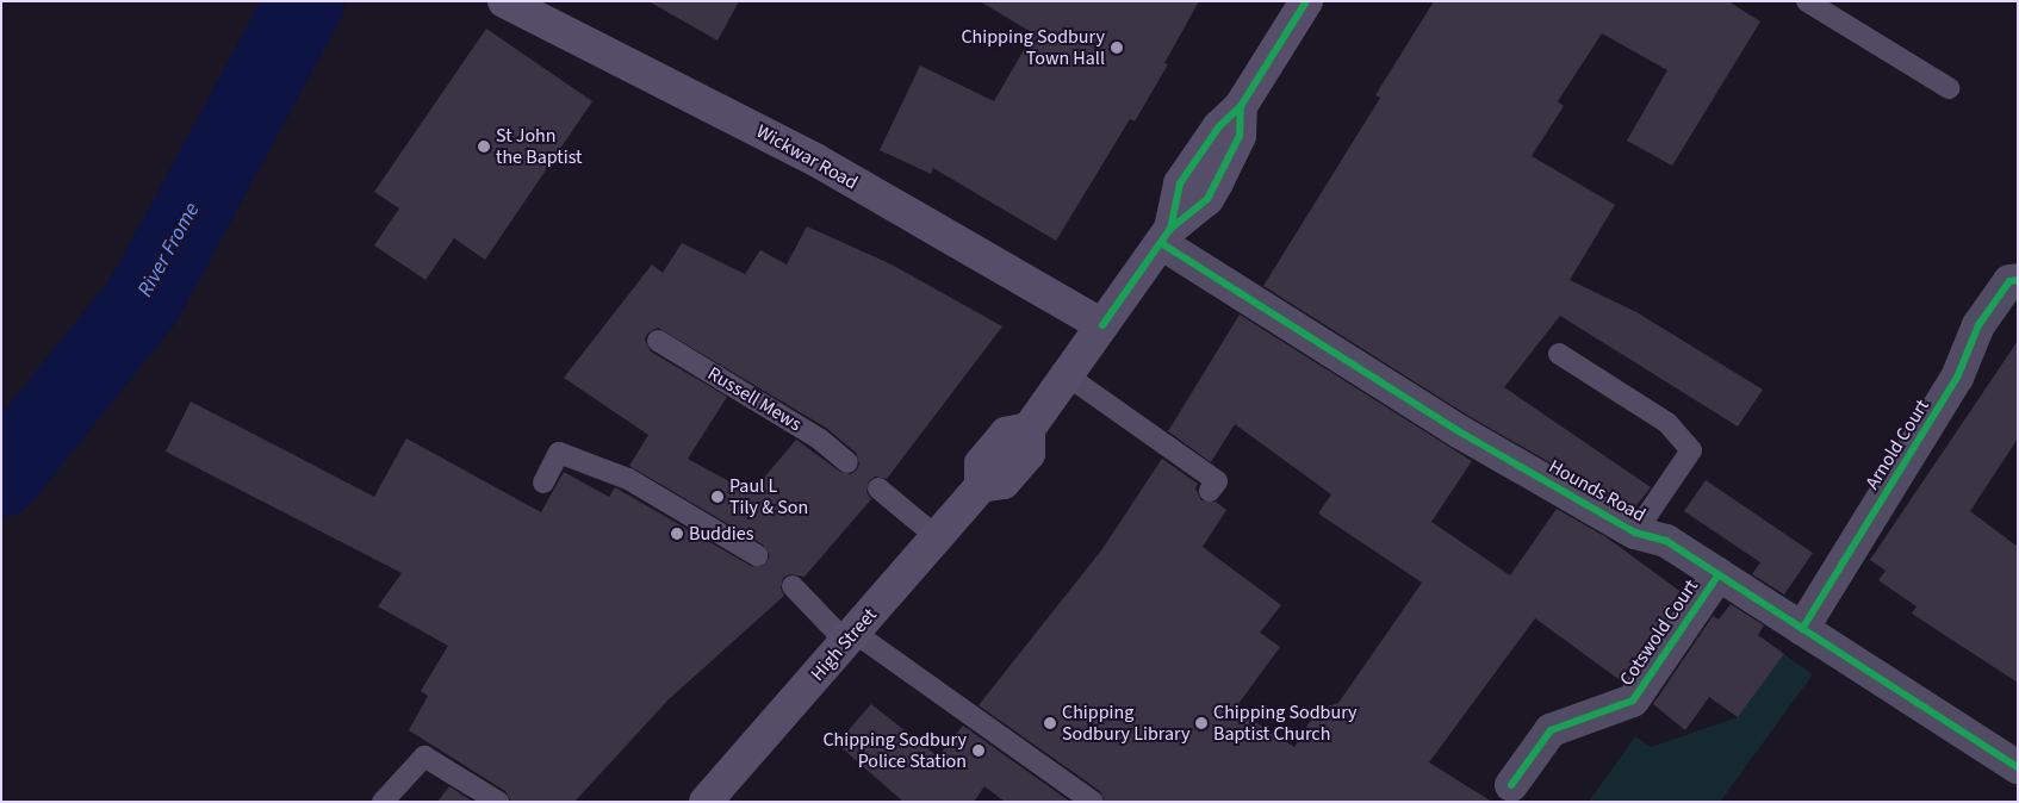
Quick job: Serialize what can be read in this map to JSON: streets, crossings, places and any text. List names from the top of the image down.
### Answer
{
  "streets": {
    "main road": ["Wickwar Road", "High Street"],
    "street": ["Arnold Court", "Hounds Road", "Cotswold Court"],
    "lane": ["Russell Mews"]
  },
  "crossings": [
    ["Wickwar Road", "High Street"],
    ["Arnold Court", "Hounds Road"],
    ["Hounds Road", "Cotswold Court"],
    ["Hounds Road", "High Street"]
  ],
  "water": ["River Frome"],
  "places": [
    "Chipping Sodbury Town Hall",
    "St John the Baptist",
    "Paul L Tily & Son",
    "Buddies",
    "Chipping Sodbury Library",
    "Chipping Sodbury Baptist Church",
    "Chipping Sodbury Police Station"
  ]
}
